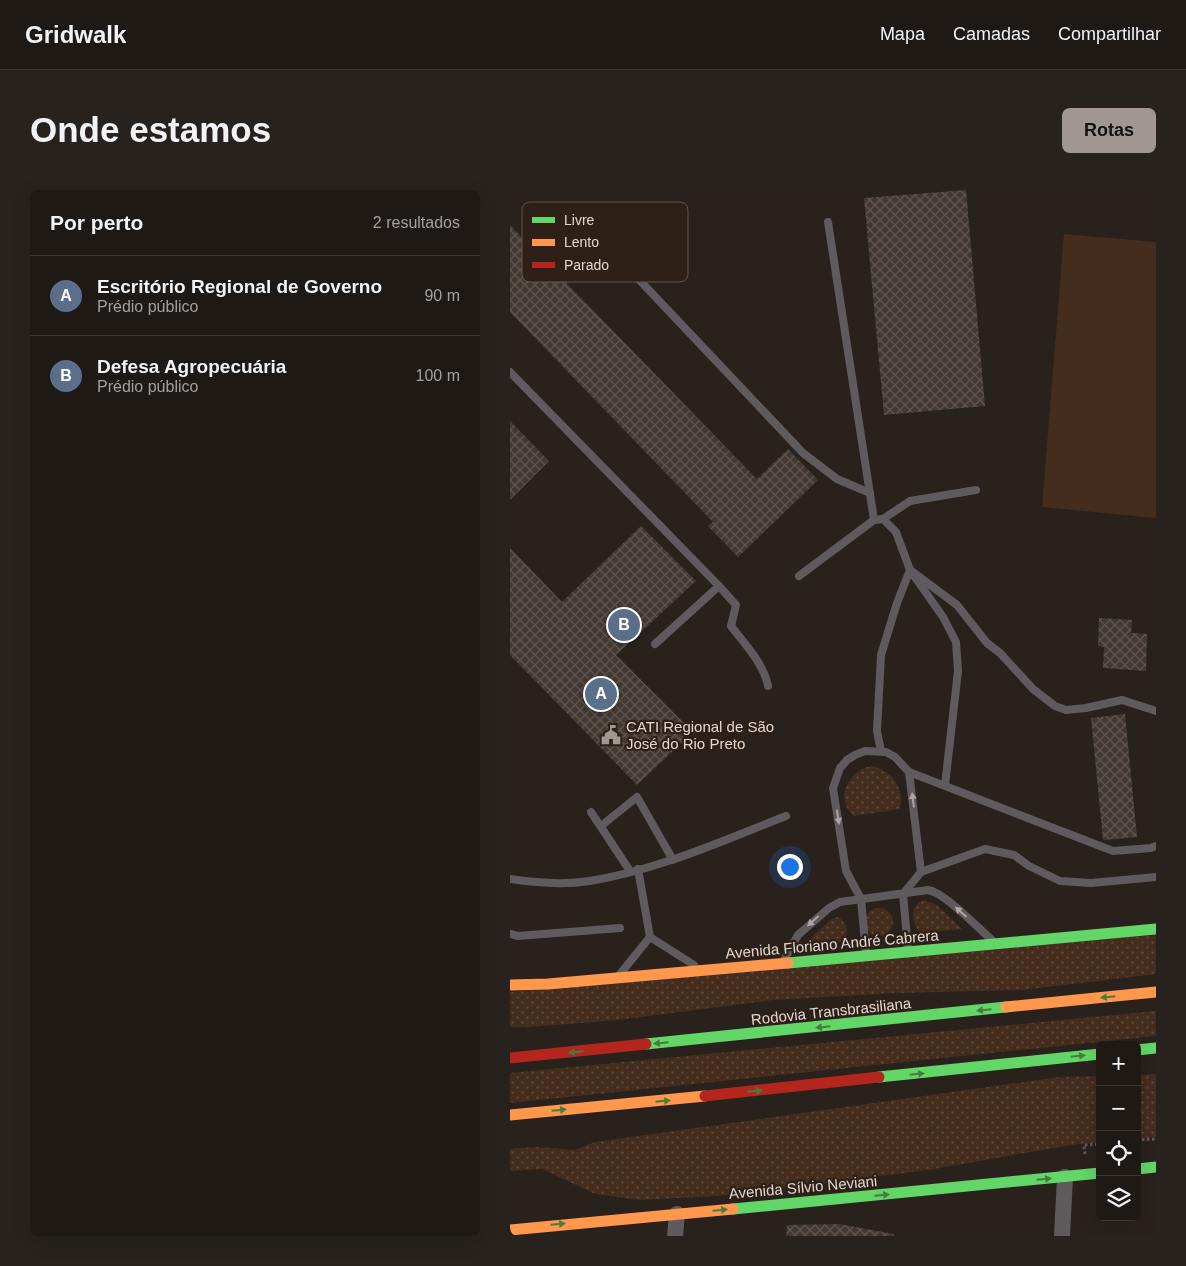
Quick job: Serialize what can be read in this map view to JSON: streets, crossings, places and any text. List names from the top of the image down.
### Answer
{
  "streets": {
    "main road": ["Avenida Floriano André Cabrera", "Rodovia Transbrasiliana", "Avenida Sílvio Neviani"]
  },
  "one_way": ["Avenida Sílvio Neviani"],
  "places": {
    "public building": ["CATI Regional de São José do Rio Preto"]
  },
  "legend": ["Livre", "Lento", "Parado"],
  "page": {
    "header": "Gridwalk",
    "nav": ["Mapa", "Camadas", "Compartilhar"],
    "buttons": "Rotas",
    "title": "Onde estamos",
    "heading": ["Por perto", "2 resultados"],
    "list": [
      {
        "mark": "A",
        "name": "Escritório Regional de Governo",
        "note": "Prédio público",
        "value": "90 m"
      },
      {
        "mark": "B",
        "name": "Defesa Agropecuária",
        "note": "Prédio público",
        "value": "100 m"
      }
    ],
    "pins": ["B", "A"],
    "map_buttons": ["+", "−"]
  }
}
